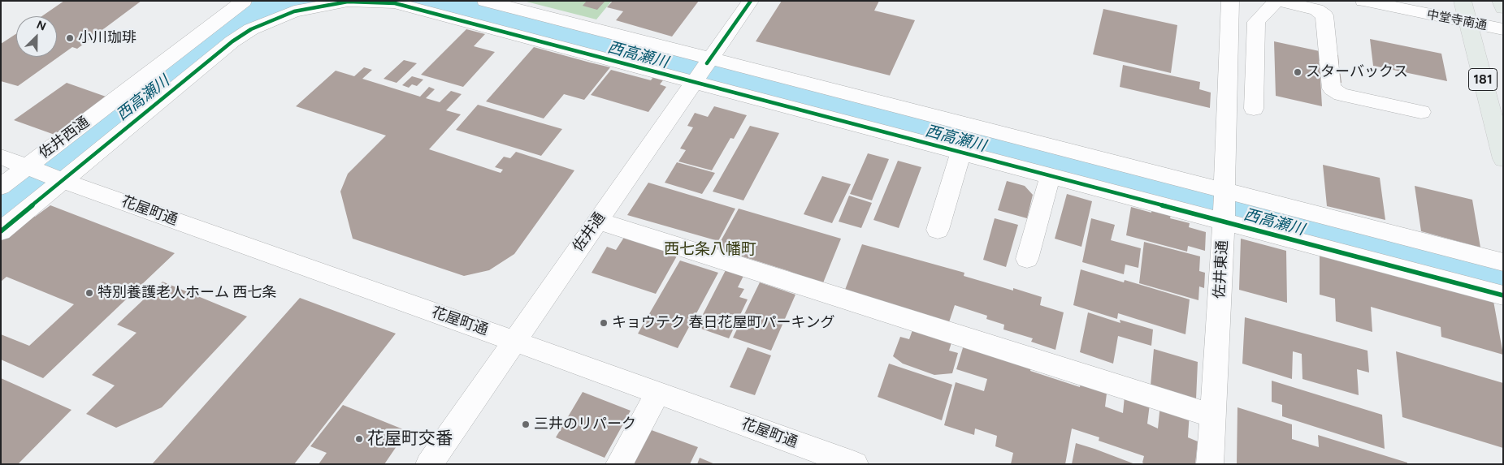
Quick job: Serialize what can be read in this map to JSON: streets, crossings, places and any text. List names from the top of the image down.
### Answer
{
  "streets": {
    "main road": ["181"],
    "street": [
      "中堂寺南通",
      "佐井西通",
      "花屋町通",
      "佐井通",
      "佐井東通"
    ]
  },
  "crossings": [
    ["中堂寺南通", "181"],
    ["佐井西通", "花屋町通"],
    ["花屋町通", "佐井通"]
  ],
  "districts": ["西七条八幡町"],
  "water": ["西高瀬川"],
  "places": [
    "小川珈琲",
    "スターバックス",
    "特別養護老人ホーム 西七条",
    "キョウテク 春日花屋町パーキング",
    "三井のリパーク",
    "花屋町交番"
  ],
  "north": "top right"
}
